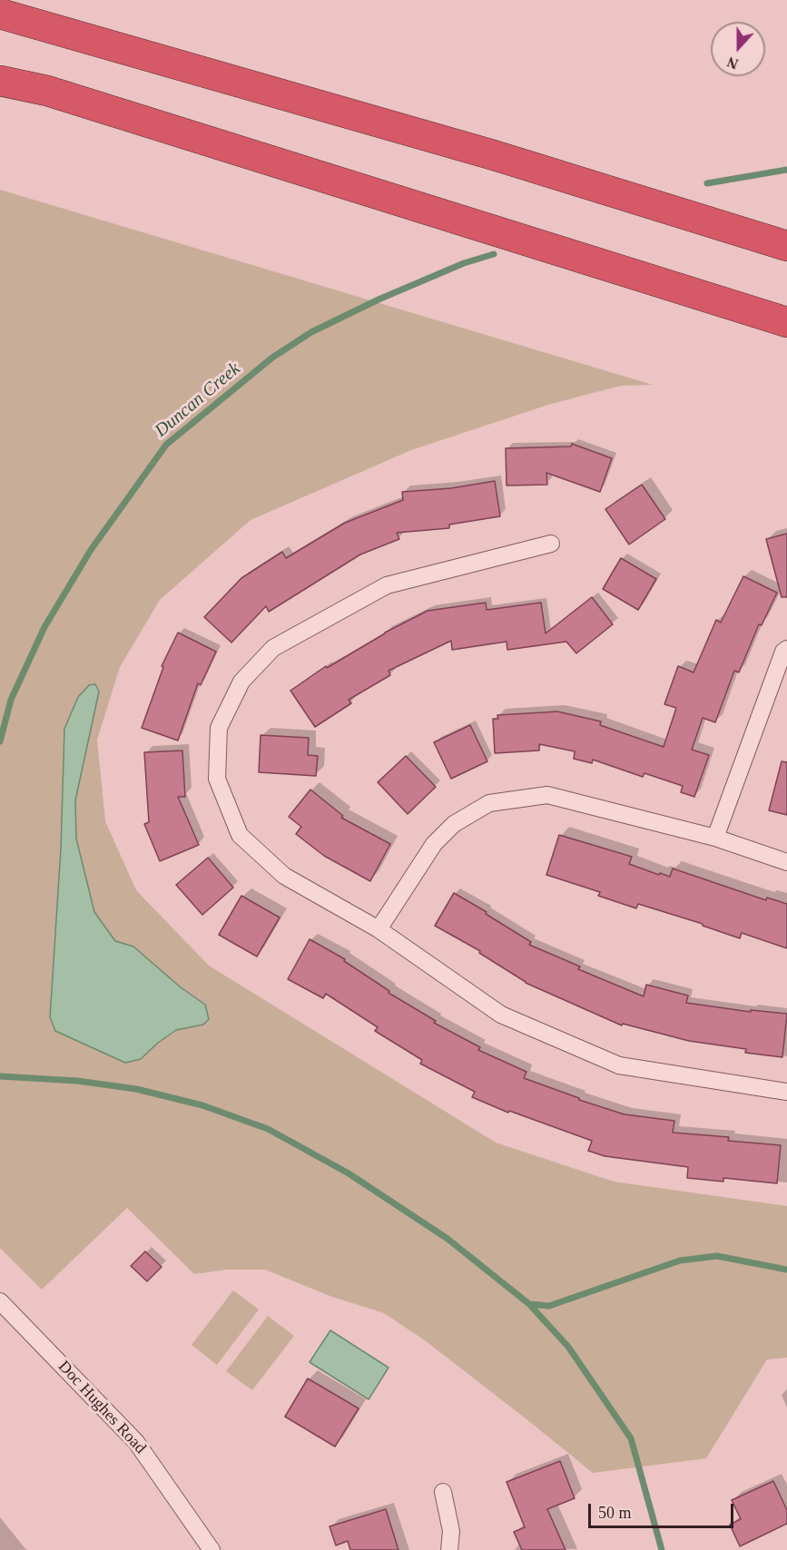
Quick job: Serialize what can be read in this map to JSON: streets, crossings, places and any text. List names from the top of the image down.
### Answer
{
  "streets": {
    "street": ["Doc Hughes Road"]
  },
  "water": ["Duncan Creek"],
  "scale_bar": "50 m",
  "north": "bottom"
}
